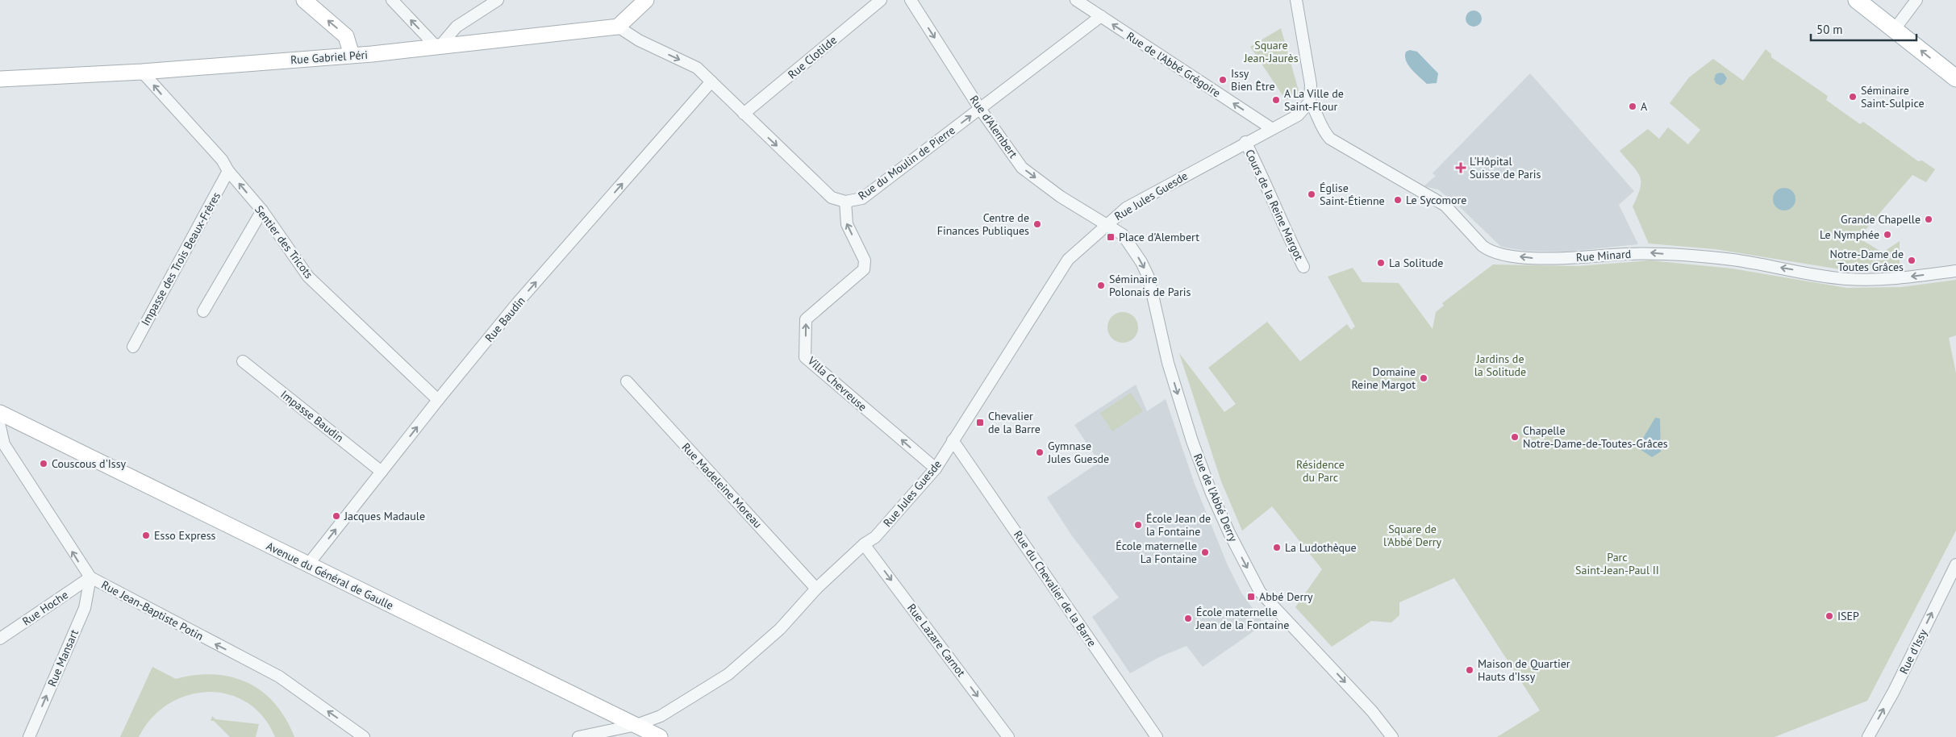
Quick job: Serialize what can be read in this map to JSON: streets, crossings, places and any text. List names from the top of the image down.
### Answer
{
  "streets": {
    "main road": ["Rue Gabriel Péri", "Avenue du Général de Gaulle"],
    "street": [
      "Rue Clotilde",
      "Rue de l'Abbé Grégoire",
      "Rue d'Alembert",
      "Rue du Moulin de Pierre",
      "Rue Jules Guesde",
      "Cours de la Reine Margot",
      "Sentier des Tricots",
      "Rue Minard",
      "Impasse des Trois Beaux-Frères",
      "Rue Baudin",
      "Villa Chevreuse",
      "Impasse Baudin",
      "Rue Madeleine Moreau",
      "Rue de l'Abbé Derry",
      "Rue du Chevalier de la Barre",
      "Rue Hoche",
      "Rue Jean-Baptiste Potin",
      "Rue Lazare Carnot",
      "Rue d'Issy",
      "Rue Mansart"
    ]
  },
  "crossings": [
    ["Rue Gabriel Péri", "Rue du Moulin de Pierre"],
    ["Rue Gabriel Péri", "Sentier des Tricots"],
    ["Rue Clotilde", "Rue du Moulin de Pierre"],
    ["Rue de l'Abbé Grégoire", "Rue du Moulin de Pierre"],
    ["Rue de l'Abbé Grégoire", "Rue Jules Guesde"],
    ["Rue d'Alembert", "Rue du Moulin de Pierre"],
    ["Rue d'Alembert", "Rue Jules Guesde"],
    ["Rue d'Alembert", "Rue de l'Abbé Derry"],
    ["Rue du Moulin de Pierre", "Rue Baudin"],
    ["Rue du Moulin de Pierre", "Villa Chevreuse"],
    ["Rue Jules Guesde", "Cours de la Reine Margot"],
    ["Rue Jules Guesde", "Rue Minard"],
    ["Rue Jules Guesde", "Villa Chevreuse"],
    ["Rue Jules Guesde", "Rue Madeleine Moreau"],
    ["Rue Jules Guesde", "Rue de l'Abbé Derry"],
    ["Rue Jules Guesde", "Avenue du Général de Gaulle"],
    ["Rue Jules Guesde", "Rue du Chevalier de la Barre"],
    ["Rue Jules Guesde", "Rue Lazare Carnot"],
    ["Sentier des Tricots", "Impasse des Trois Beaux-Frères"],
    ["Sentier des Tricots", "Rue Baudin"],
    ["Rue Baudin", "Impasse Baudin"],
    ["Rue Baudin", "Avenue du Général de Gaulle"],
    ["Rue Hoche", "Rue Jean-Baptiste Potin"],
    ["Rue Hoche", "Rue Mansart"],
    ["Rue Jean-Baptiste Potin", "Rue Mansart"]
  ],
  "one_way": [
    "Rue de l'Abbé Grégoire",
    "Rue d'Alembert",
    "Rue du Moulin de Pierre",
    "Sentier des Tricots",
    "Rue Minard",
    "Rue Baudin",
    "Rue de l'Abbé Derry",
    "Rue Jean-Baptiste Potin",
    "Rue Lazare Carnot",
    "Rue d'Issy",
    "Rue Mansart"
  ],
  "parks": [
    "Square Jean-Jaurès",
    "Jardins de la Solitude",
    "Résidence du Parc",
    "Square de l'Abbé Derry",
    "Parc Saint-Jean-Paul II"
  ],
  "places": {
    "other": [
      "Issy Bien Être",
      "Séminaire Saint-Sulpice",
      "A La Ville de Saint-Flour",
      "A",
      "Église Saint-Étienne",
      "Le Sycomore",
      "Grande Chapelle",
      "Centre de Finances Publiques",
      "Le Nymphée",
      "Notre-Dame de Toutes Grâces",
      "La Solitude",
      "Séminaire Polonais de Paris",
      "Domaine Reine Margot",
      "Chapelle Notre-Dame-de-Toutes-Grâces",
      "Gymnase Jules Guesde",
      "Couscous d'Issy",
      "Jacques Madaule",
      "École Jean de la Fontaine",
      "Esso Express",
      "La Ludothèque",
      "École maternelle La Fontaine",
      "ISEP",
      "École maternelle Jean de la Fontaine",
      "Maison de Quartier Hauts d'Issy"
    ],
    "health": ["L'Hôpital Suisse de Paris"],
    "transit": ["Place d'Alembert", "Chevalier de la Barre", "Abbé Derry"]
  },
  "scale_bar": "50 m"
}
